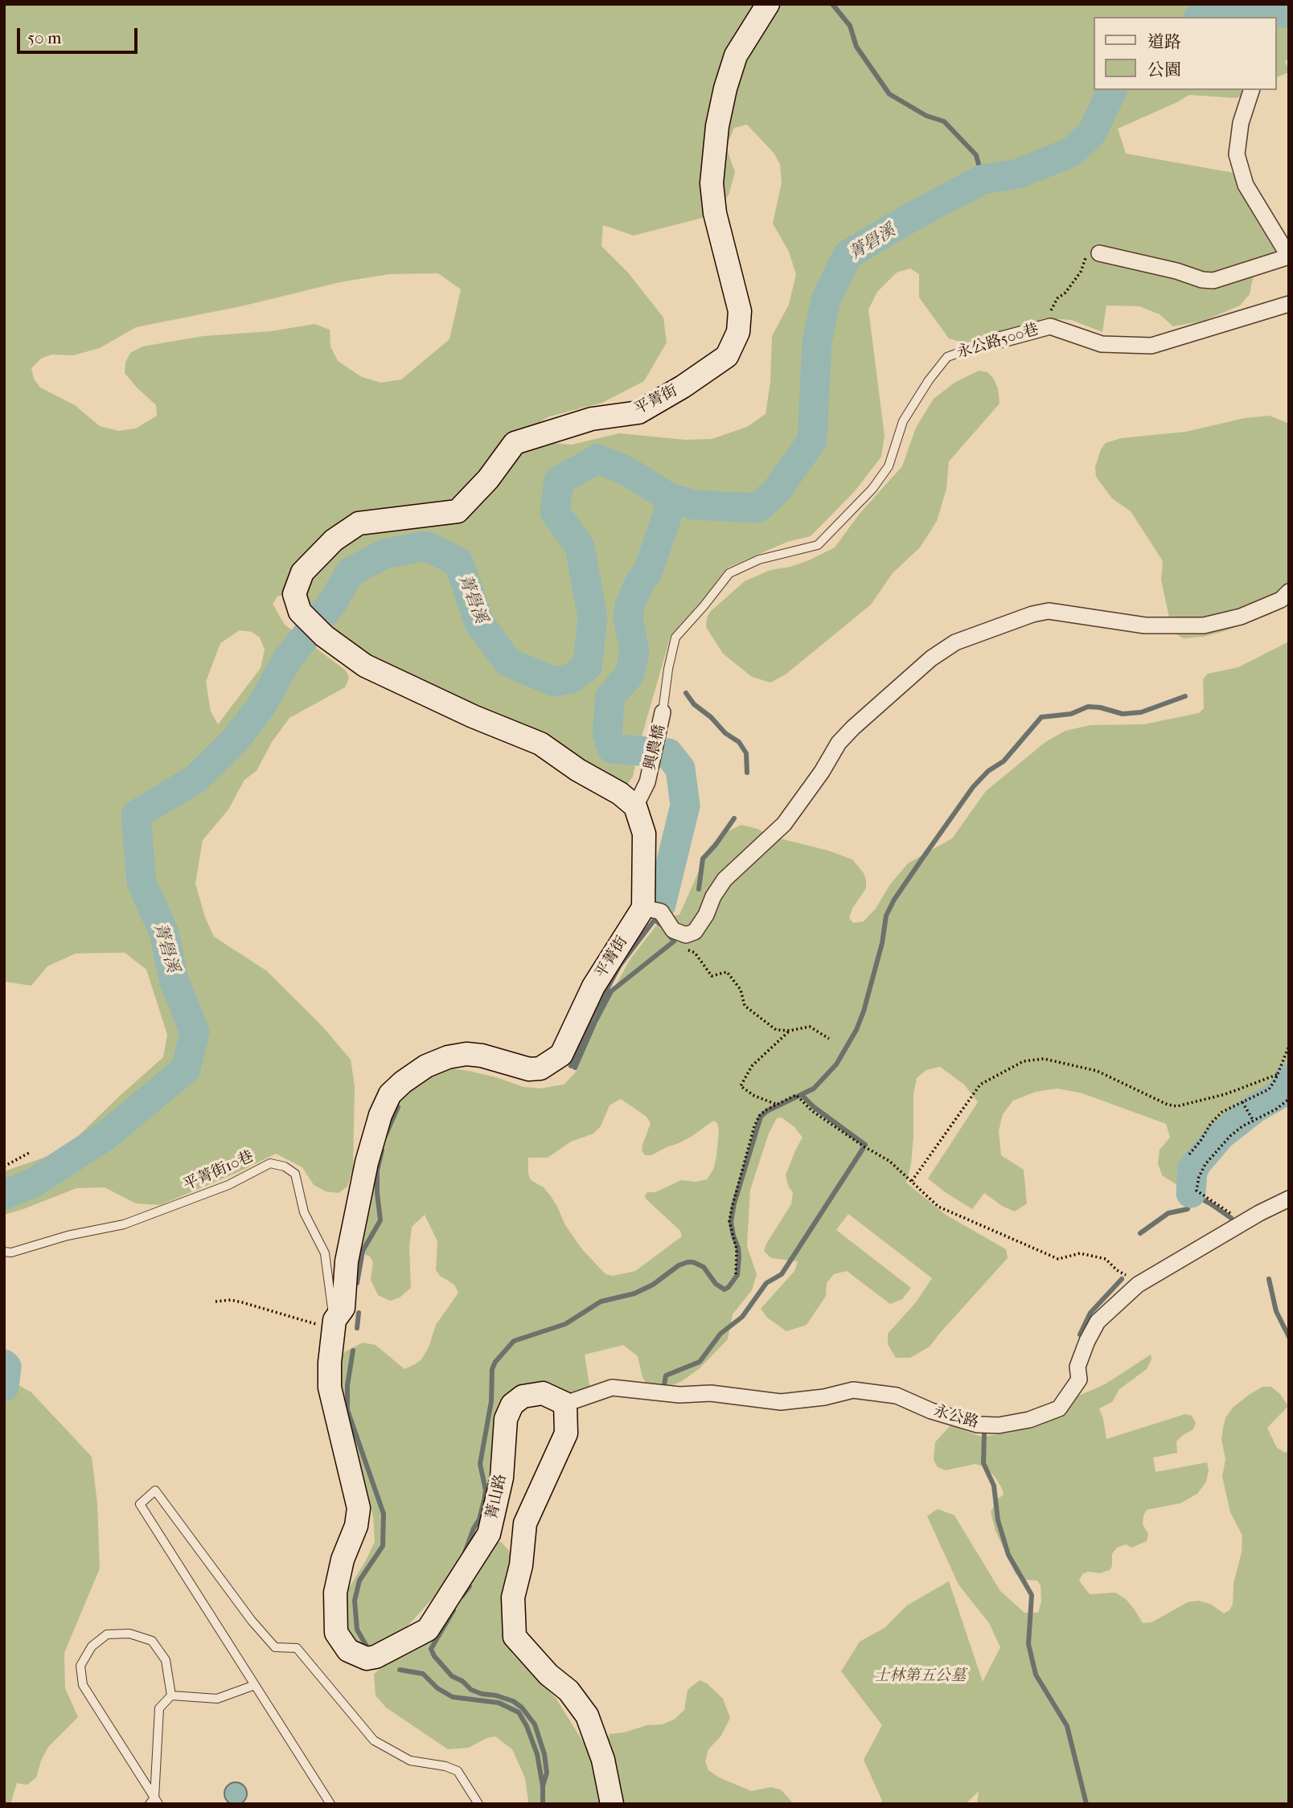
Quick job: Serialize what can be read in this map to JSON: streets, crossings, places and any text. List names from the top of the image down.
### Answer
{
  "streets": {
    "street": [
      "永公路500巷",
      "平菁街",
      "興農橋",
      "永公路",
      "菁山路"
    ],
    "lane": ["平菁街10巷"]
  },
  "crossings": [
    ["永公路500巷", "興農橋"],
    ["平菁街", "興農橋"],
    ["平菁街", "平菁街10巷"],
    ["平菁街", "菁山路"],
    ["平菁街10巷", "菁山路"],
    ["永公路", "菁山路"]
  ],
  "water": ["菁礐溪"],
  "parks": ["士林第五公墓"],
  "legend": ["道路", "公園"],
  "scale_bar": "50 m"
}
